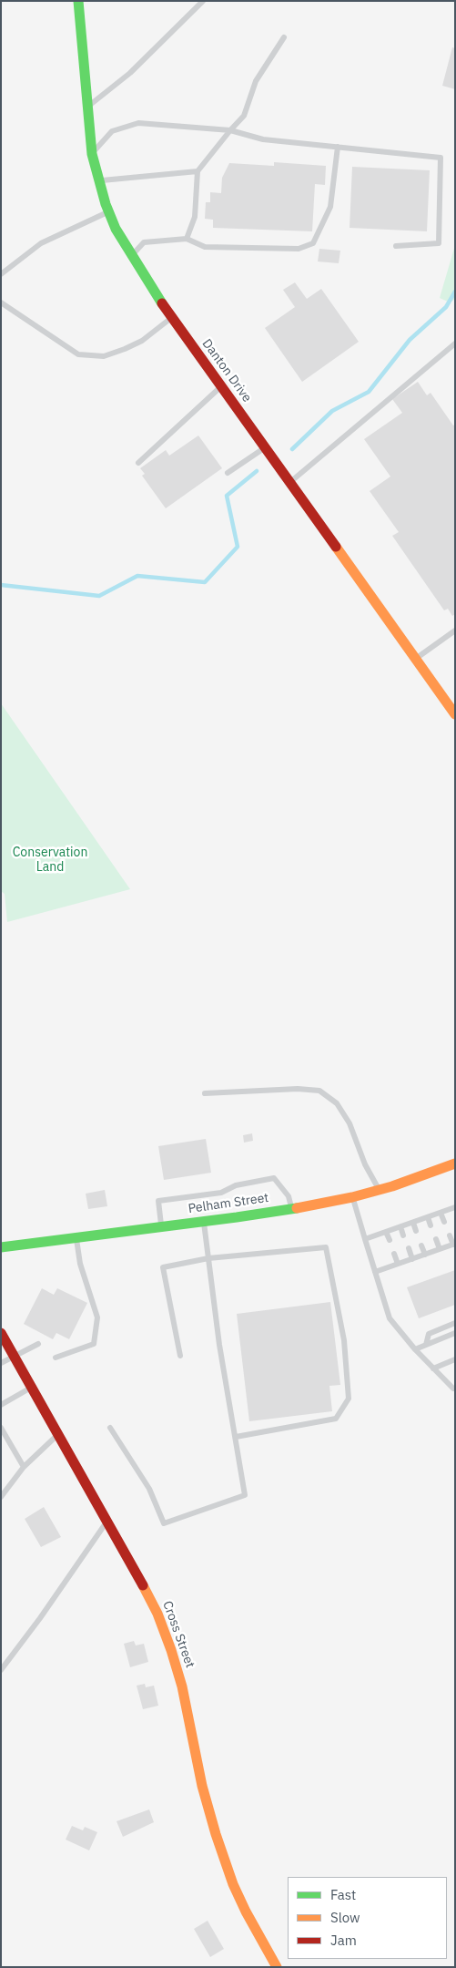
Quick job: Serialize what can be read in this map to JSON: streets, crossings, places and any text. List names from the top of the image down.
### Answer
{
  "streets": {
    "street": ["Danton Drive", "Pelham Street", "Cross Street"]
  },
  "parks": ["Conservation Land"],
  "legend": ["Fast", "Slow", "Jam"]
}
